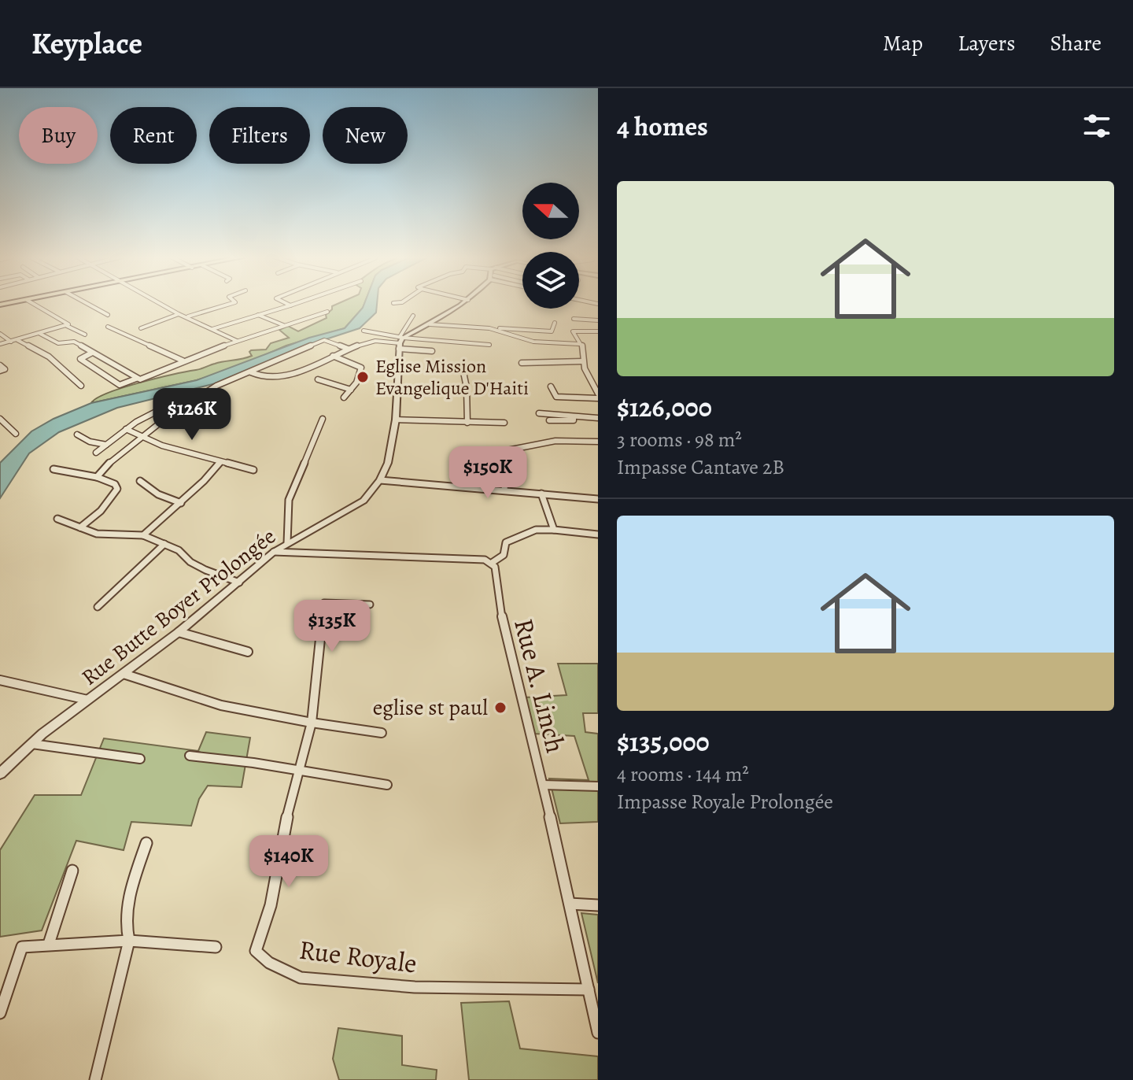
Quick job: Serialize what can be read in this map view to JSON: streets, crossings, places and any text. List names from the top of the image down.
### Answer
{
  "streets": {
    "street": ["Rue Butte Boyer Prolongée", "Rue A. Linch", "Rue Royale"]
  },
  "crossings": [
    ["Rue A. Linch", "Rue Royale"]
  ],
  "places": ["Eglise Mission Evangelique D'Haiti", "eglise st paul"],
  "north": "left",
  "page": {
    "header": "Keyplace",
    "nav": ["Map", "Layers", "Share"],
    "heading": "4 homes",
    "chip": [
      "Buy",
      "Rent",
      "Filters",
      "New"
    ],
    "list": [
      {
        "name": "$126,000",
        "note": "3 rooms · 98 m² · Impasse Cantave 2B"
      },
      {
        "name": "$135,000",
        "note": "4 rooms · 144 m² · Impasse Royale Prolongée"
      }
    ],
    "price": [
      "$126K",
      "$150K",
      "$135K",
      "$140K"
    ]
  }
}
